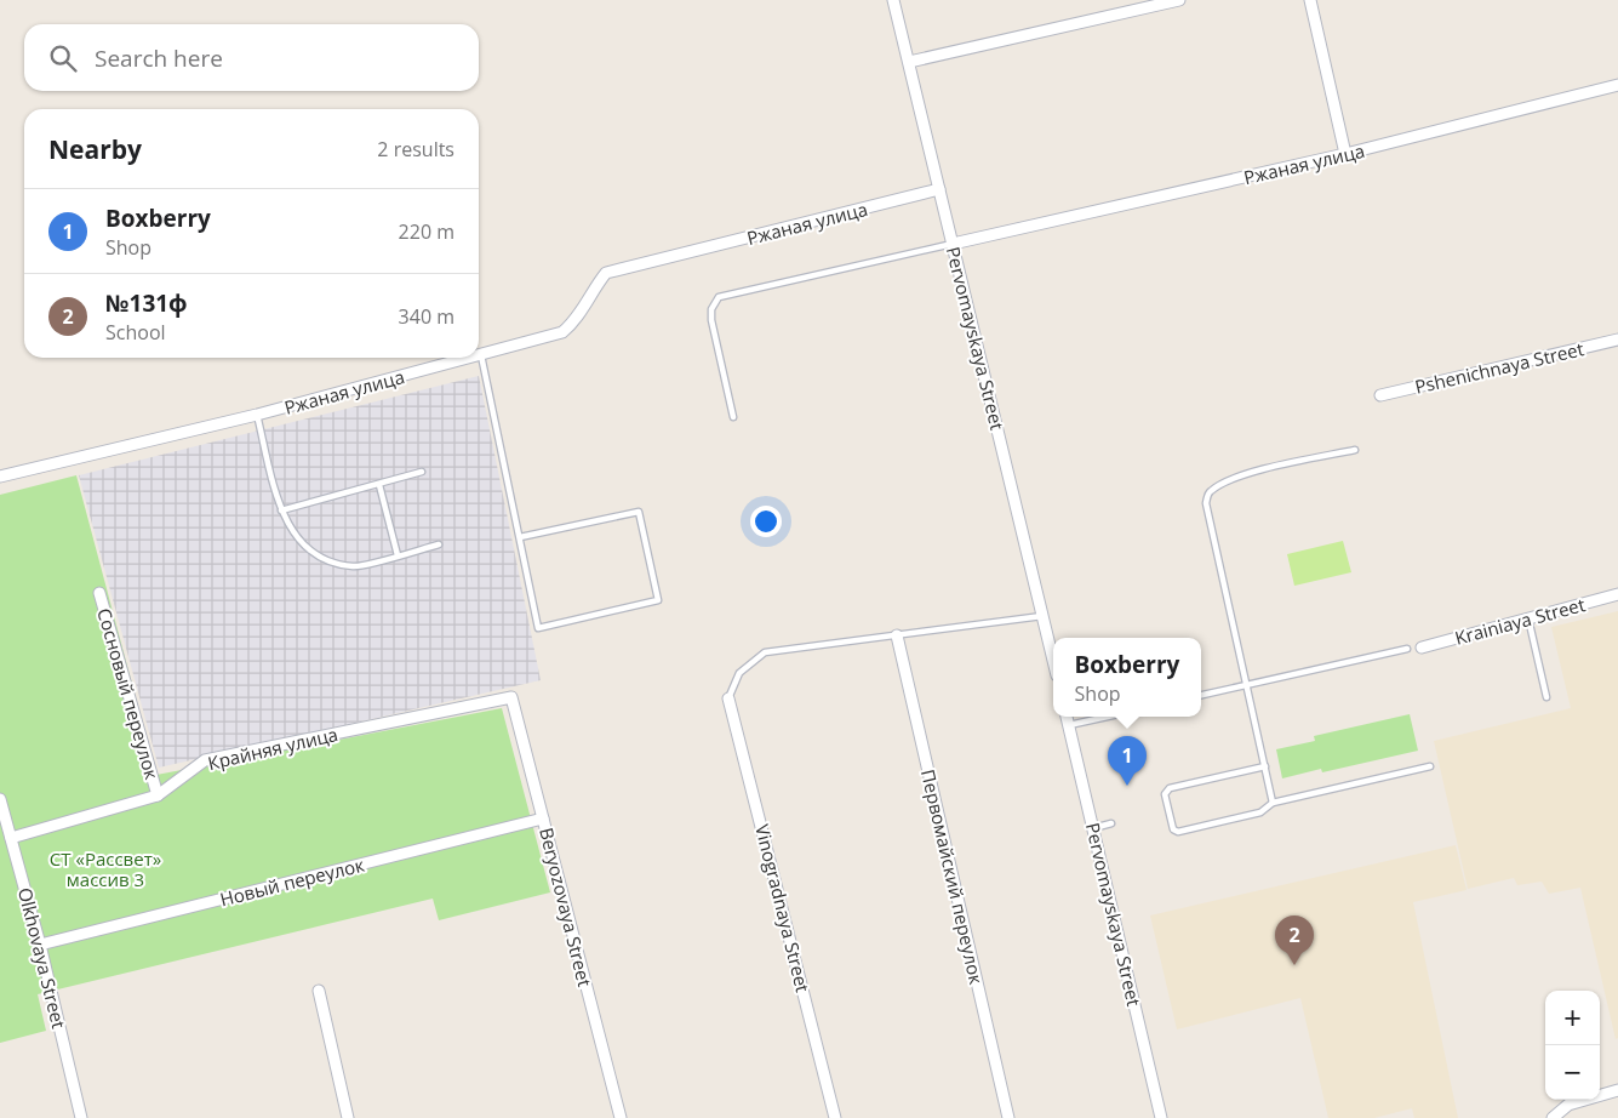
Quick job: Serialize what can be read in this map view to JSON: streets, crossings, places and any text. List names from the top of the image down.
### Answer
{
  "streets": {
    "street": [
      "Ржаная улица",
      "Pervomayskaya Street",
      "Pshenichnaya Street",
      "Krainiaya Street",
      "Сосновый переулок",
      "Крайняя улица",
      "Первомайский переулок",
      "Новый переулок",
      "Beryozovaya Street",
      "Vinogradnaya Street",
      "Olkhovaya Street"
    ]
  },
  "crossings": [
    ["Ржаная улица", "Pervomayskaya Street"],
    ["Сосновый переулок", "Крайняя улица"],
    ["Крайняя улица", "Beryozovaya Street"],
    ["Крайняя улица", "Olkhovaya Street"],
    ["Новый переулок", "Beryozovaya Street"],
    ["Новый переулок", "Olkhovaya Street"]
  ],
  "parks": ["СТ «Рассвет» массив 3"],
  "page": {
    "search": "Search here",
    "heading": ["Nearby", "2 results"],
    "list": [
      {
        "mark": "1",
        "name": "Boxberry",
        "note": "Shop",
        "value": "220 m"
      },
      {
        "mark": "2",
        "name": "№131ф",
        "note": "School",
        "value": "340 m"
      }
    ],
    "popup": ["Boxberry", "Shop"],
    "pins": ["1", "2"],
    "map_buttons": ["+", "−"]
  }
}
